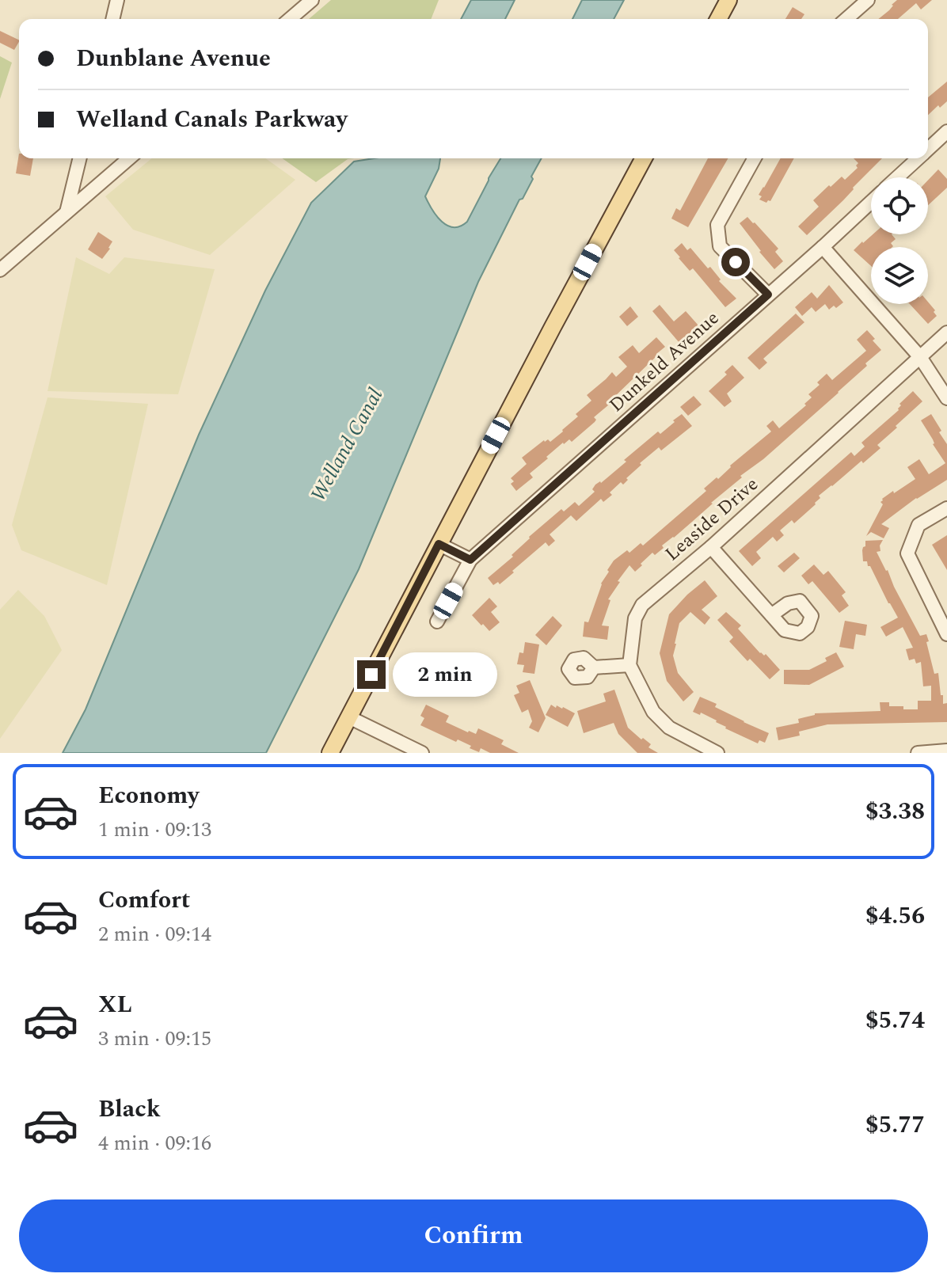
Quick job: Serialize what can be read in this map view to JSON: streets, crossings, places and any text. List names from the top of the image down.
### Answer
{
  "streets": {
    "street": ["Dunkeld Avenue", "Leaside Drive"]
  },
  "water": ["Welland Canal"],
  "page": {
    "banner": ["Dunblane Avenue", "Welland Canals Parkway"],
    "bubble": "2 min",
    "list": [
      {
        "name": "Economy",
        "note": "1 min · 09:13",
        "value": "$3.38"
      },
      {
        "name": "Comfort",
        "note": "2 min · 09:14",
        "value": "$4.56"
      },
      {
        "name": "XL",
        "note": "3 min · 09:15",
        "value": "$5.74"
      },
      {
        "name": "Black",
        "note": "4 min · 09:16",
        "value": "$5.77"
      }
    ],
    "buttons": "Confirm"
  }
}
